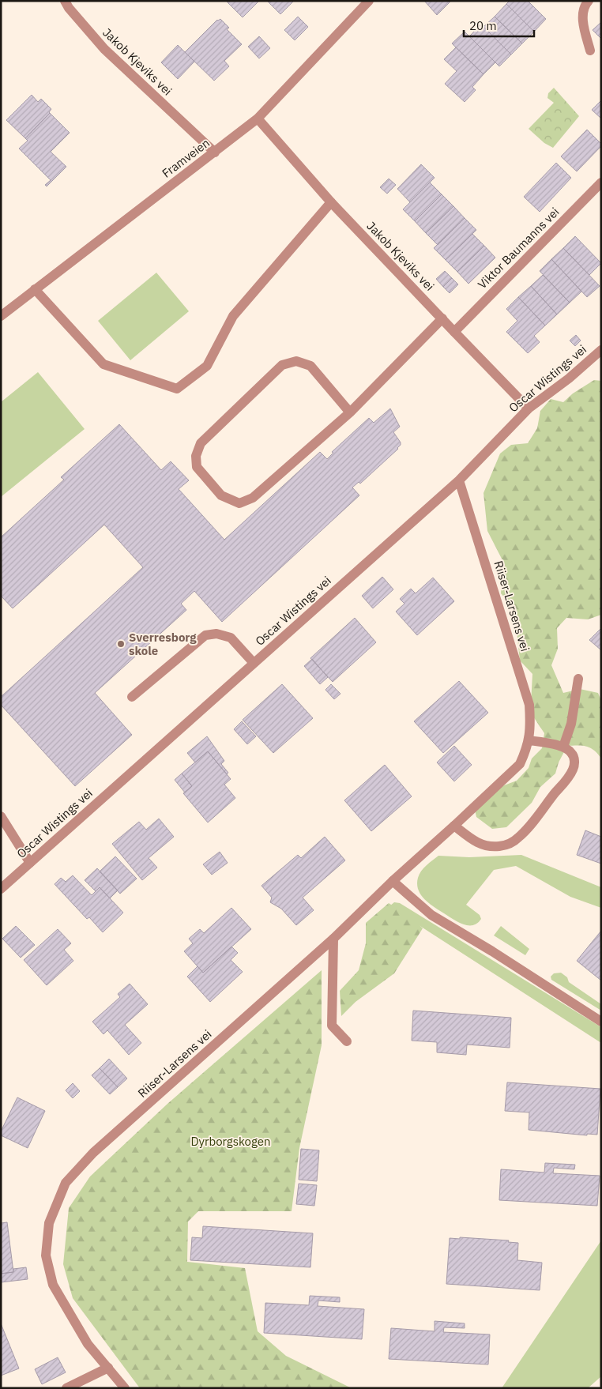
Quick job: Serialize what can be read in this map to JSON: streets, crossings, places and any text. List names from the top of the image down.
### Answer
{
  "streets": {
    "street": [
      "Jakob Kjeviks vei",
      "Framveien",
      "Viktor Baumanns vei",
      "Oscar Wistings vei",
      "Riiser-Larsens vei"
    ]
  },
  "crossings": [
    ["Jakob Kjeviks vei", "Framveien"],
    ["Jakob Kjeviks vei", "Viktor Baumanns vei"],
    ["Jakob Kjeviks vei", "Oscar Wistings vei"],
    ["Oscar Wistings vei", "Riiser-Larsens vei"]
  ],
  "parks": ["Dyrborgskogen"],
  "places": ["Sverresborg skole"],
  "scale_bar": "20 m"
}
